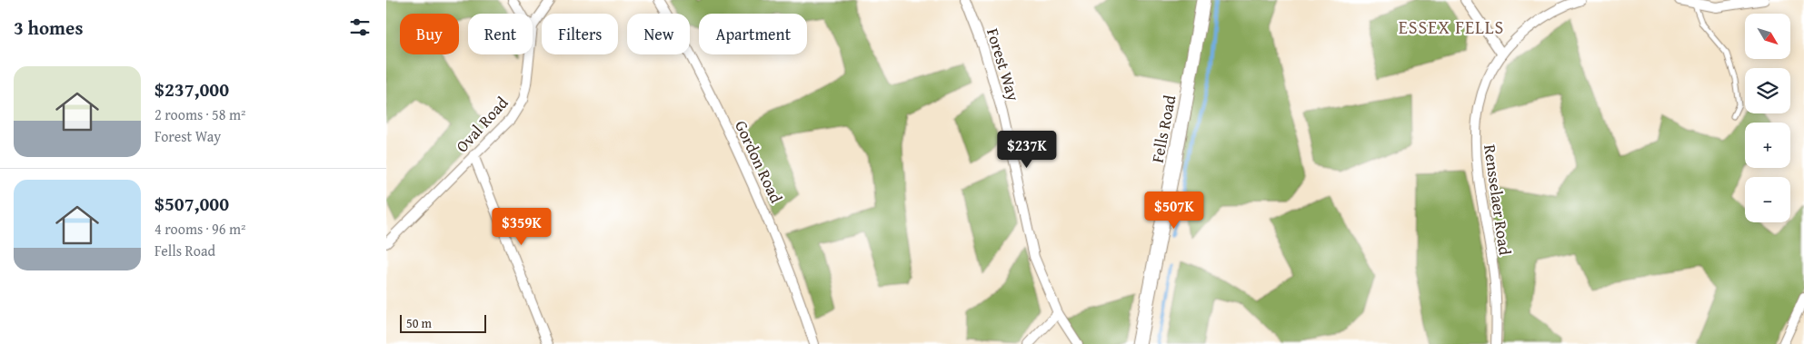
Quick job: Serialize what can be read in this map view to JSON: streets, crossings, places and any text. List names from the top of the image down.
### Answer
{
  "streets": {
    "street": [
      "Forest Way",
      "Oval Road",
      "Fells Road",
      "Gordon Road",
      "Rensselaer Road"
    ]
  },
  "districts": ["ESSEX FELLS"],
  "scale_bar": "50 m",
  "north": "bottom right",
  "page": {
    "heading": "3 homes",
    "map_buttons": ["+", "−"],
    "chip": [
      "Buy",
      "Rent",
      "Filters",
      "New",
      "Apartment"
    ],
    "list": [
      {
        "name": "$237,000",
        "note": "2 rooms · 58 m² · Forest Way"
      },
      {
        "name": "$507,000",
        "note": "4 rooms · 96 m² · Fells Road"
      }
    ],
    "price": ["$237K", "$507K", "$359K"],
    "scale": "50 m"
  }
}
